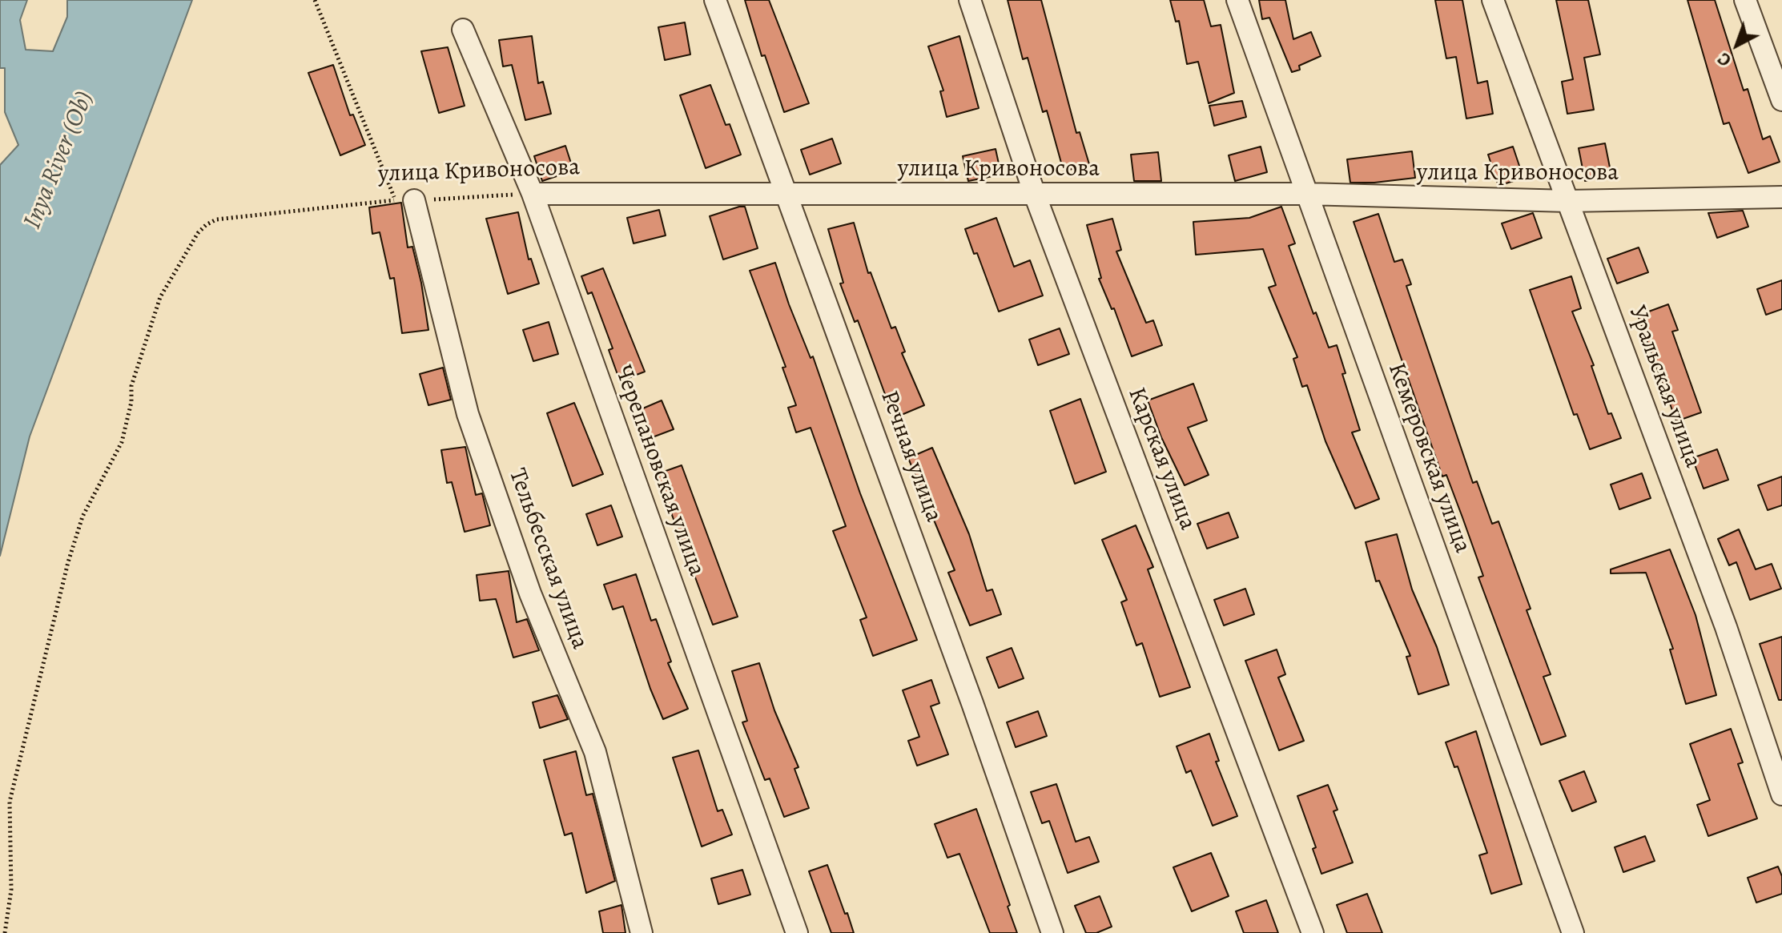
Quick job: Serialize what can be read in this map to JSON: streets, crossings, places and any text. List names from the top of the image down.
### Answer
{
  "streets": {
    "street": [
      "улица Кривоносова",
      "Уральская улица",
      "Речная улица",
      "Кемеровская улица",
      "Карская улица",
      "Черепановская улица",
      "Тельбесская улица"
    ]
  },
  "crossings": [
    ["улица Кривоносова", "Уральская улица"],
    ["улица Кривоносова", "Речная улица"],
    ["улица Кривоносова", "Кемеровская улица"],
    ["улица Кривоносова", "Карская улица"],
    ["улица Кривоносова", "Черепановская улица"],
    ["улица Кривоносова", "Тельбесская улица"]
  ],
  "water": ["Inya River (Ob)"],
  "north": "bottom left"
}
